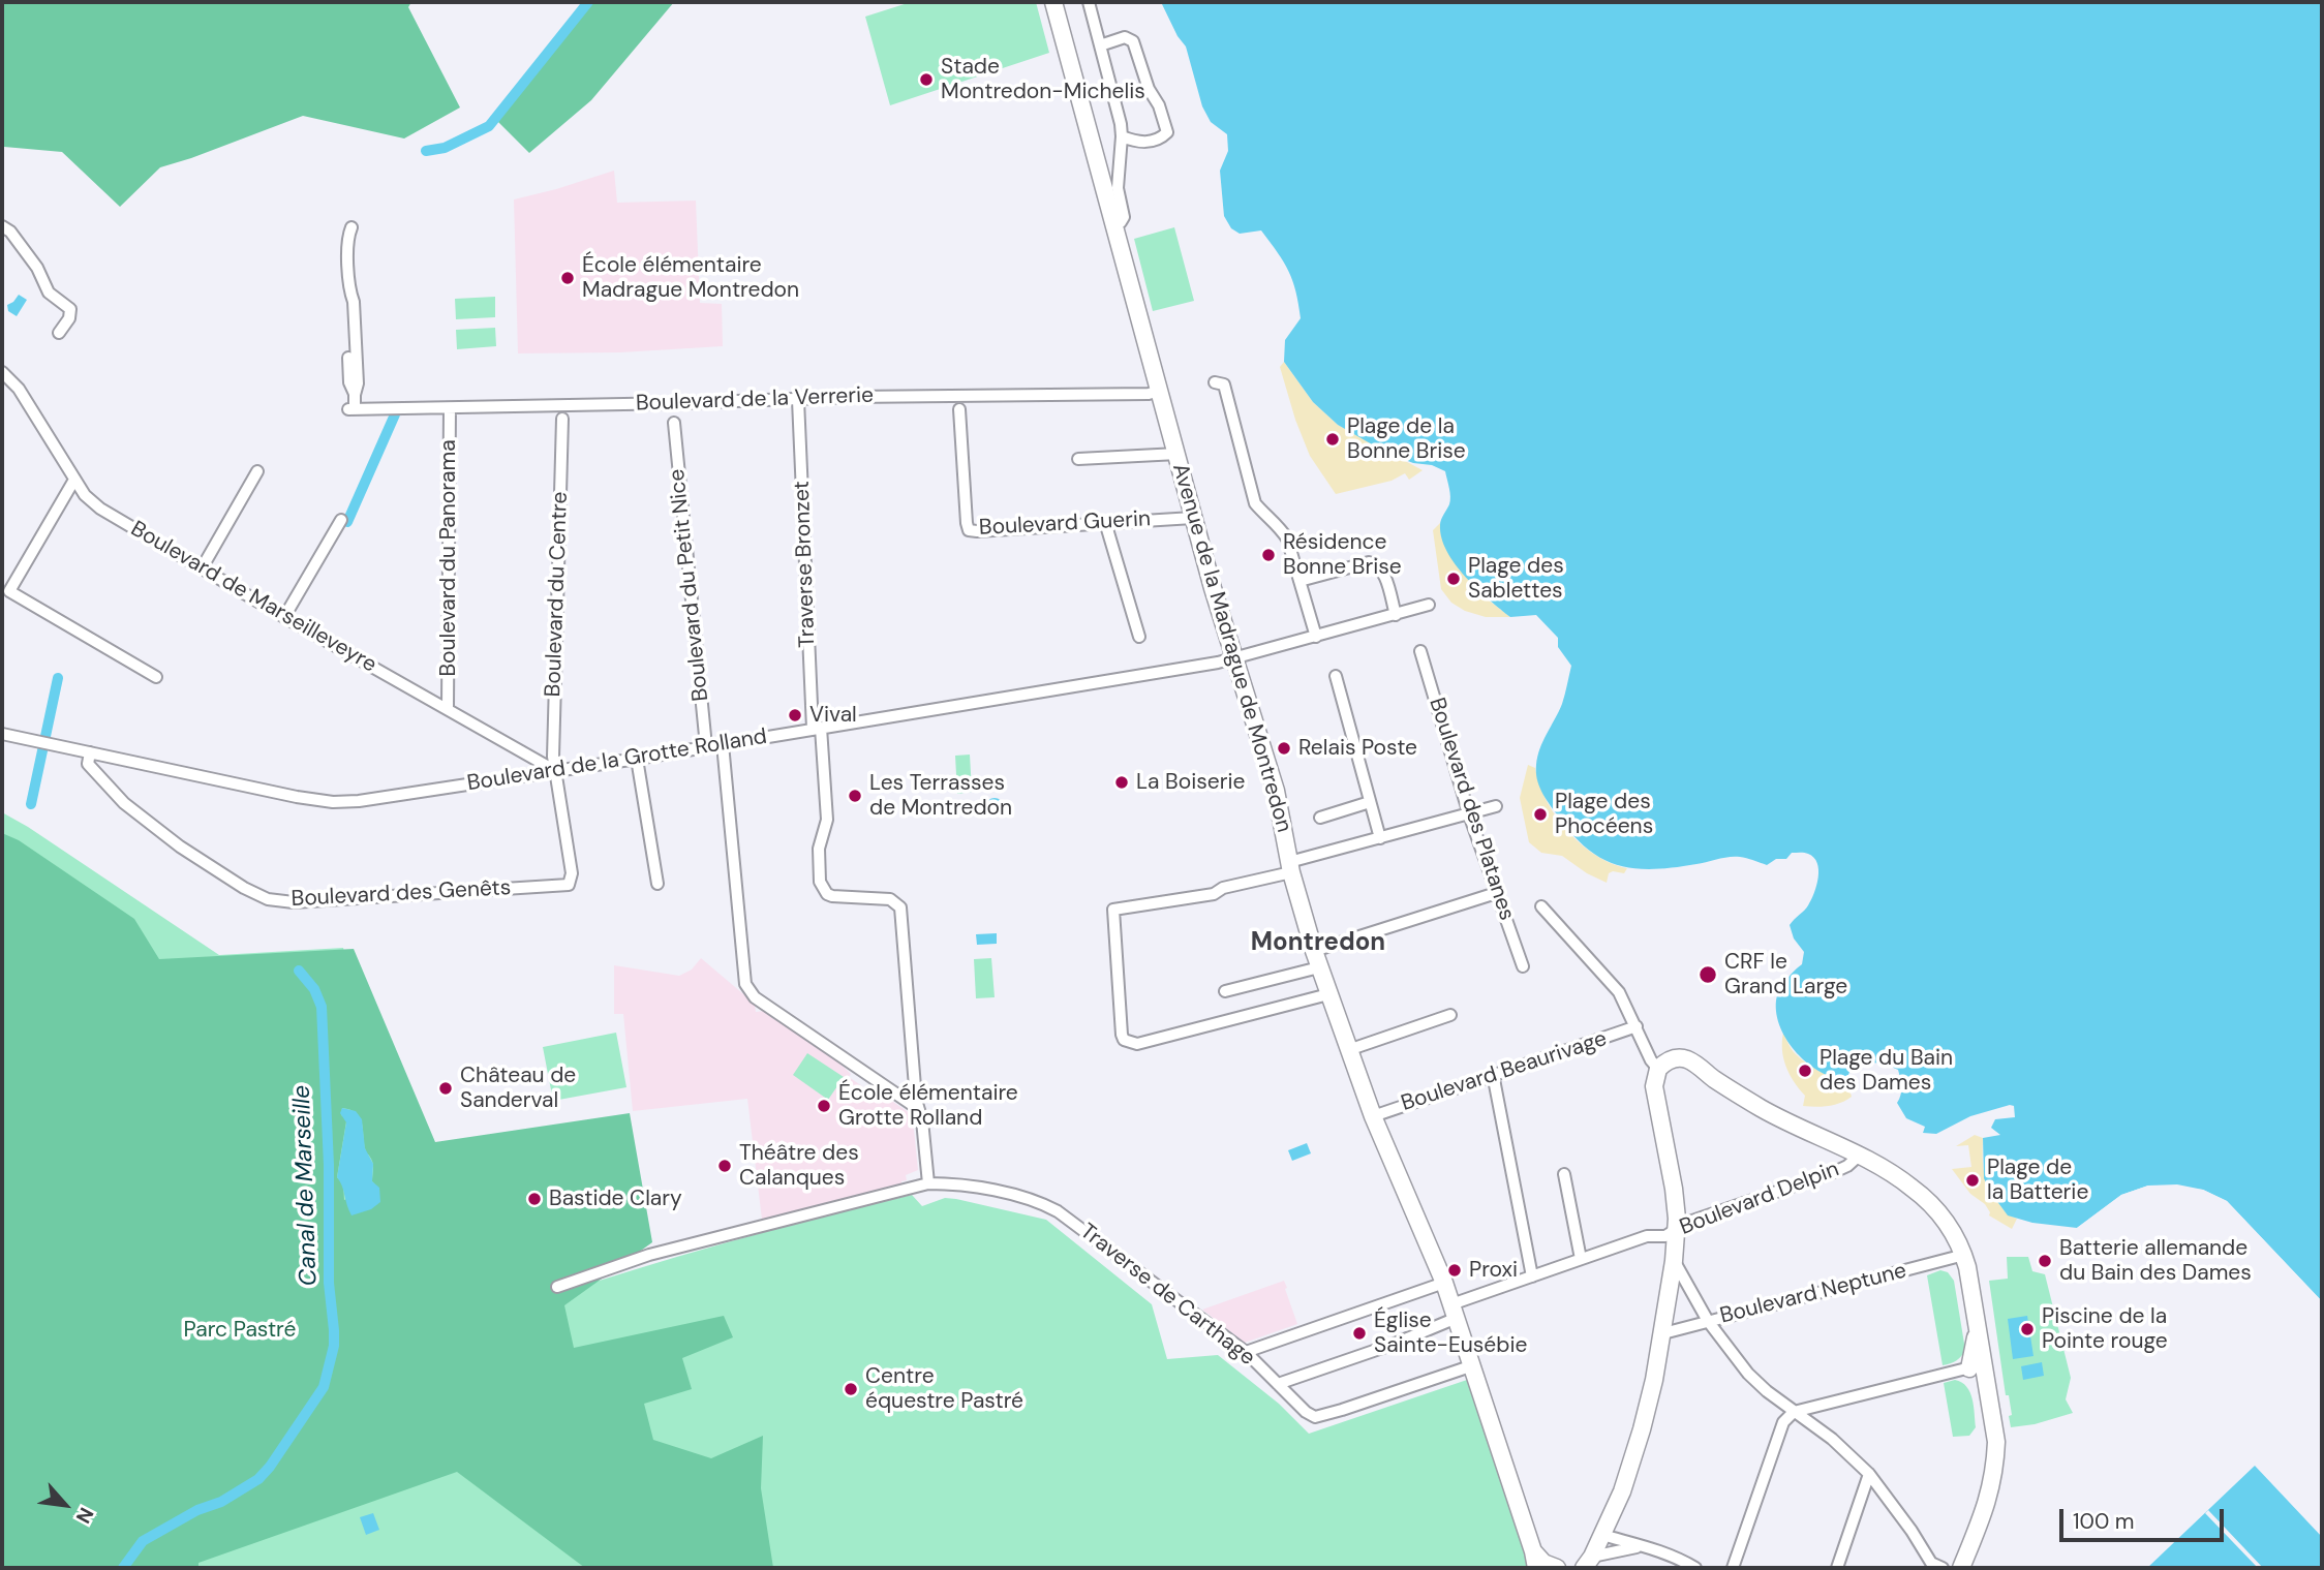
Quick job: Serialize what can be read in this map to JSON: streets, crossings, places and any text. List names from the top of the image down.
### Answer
{
  "streets": {
    "street": [
      "Boulevard de la Verrerie",
      "Boulevard Guerin",
      "Boulevard du Panorama",
      "Traverse Bronzet",
      "Boulevard du Petit Nice",
      "Boulevard du Centre",
      "Boulevard de Marseilleveyre",
      "Avenue de la Madrague de Montredon",
      "Boulevard de la Grotte Rolland",
      "Boulevard des Platanes",
      "Boulevard des Genêts",
      "Boulevard Beaurivage",
      "Boulevard Delpin",
      "Boulevard Neptune",
      "Traverse de Carthage"
    ]
  },
  "crossings": [
    ["Boulevard de la Verrerie", "Boulevard du Panorama"],
    ["Boulevard de la Verrerie", "Traverse Bronzet"],
    ["Boulevard de la Verrerie", "Avenue de la Madrague de Montredon"],
    ["Boulevard Guerin", "Avenue de la Madrague de Montredon"],
    ["Boulevard du Panorama", "Boulevard de Marseilleveyre"],
    ["Traverse Bronzet", "Boulevard de la Grotte Rolland"],
    ["Boulevard du Petit Nice", "Boulevard de la Grotte Rolland"],
    ["Boulevard du Centre", "Boulevard de Marseilleveyre"],
    ["Boulevard du Centre", "Boulevard de la Grotte Rolland"],
    ["Boulevard du Centre", "Boulevard des Genêts"],
    ["Boulevard de Marseilleveyre", "Boulevard de la Grotte Rolland"],
    ["Boulevard de Marseilleveyre", "Boulevard des Genêts"],
    ["Avenue de la Madrague de Montredon", "Boulevard de la Grotte Rolland"],
    ["Avenue de la Madrague de Montredon", "Boulevard Beaurivage"],
    ["Avenue de la Madrague de Montredon", "Boulevard Delpin"],
    ["Avenue de la Madrague de Montredon", "Traverse de Carthage"],
    ["Boulevard de la Grotte Rolland", "Boulevard des Genêts"],
    ["Boulevard Delpin", "Traverse de Carthage"]
  ],
  "districts": ["Montredon"],
  "water": ["Canal de Marseille"],
  "parks": ["Parc Pastré"],
  "places": [
    "Stade Montredon-Michelis",
    "École élémentaire Madrague Montredon",
    "Plage de la Bonne Brise",
    "Résidence Bonne Brise",
    "Plage des Sablettes",
    "Vival",
    "Relais Poste",
    "La Boiserie",
    "Les Terrasses de Montredon",
    "Plage des Phocéens",
    "CRF le Grand Large",
    "Plage du Bain des Dames",
    "Château de Sanderval",
    "École élémentaire Grotte Rolland",
    "Théâtre des Calanques",
    "Plage de la Batterie",
    "Bastide Clary",
    "Batterie allemande du Bain des Dames",
    "Proxi",
    "Piscine de la Pointe rouge",
    "Église Sainte-Eusébie",
    "Centre équestre Pastré"
  ],
  "scale_bar": "100 m",
  "north": "bottom right"
}
